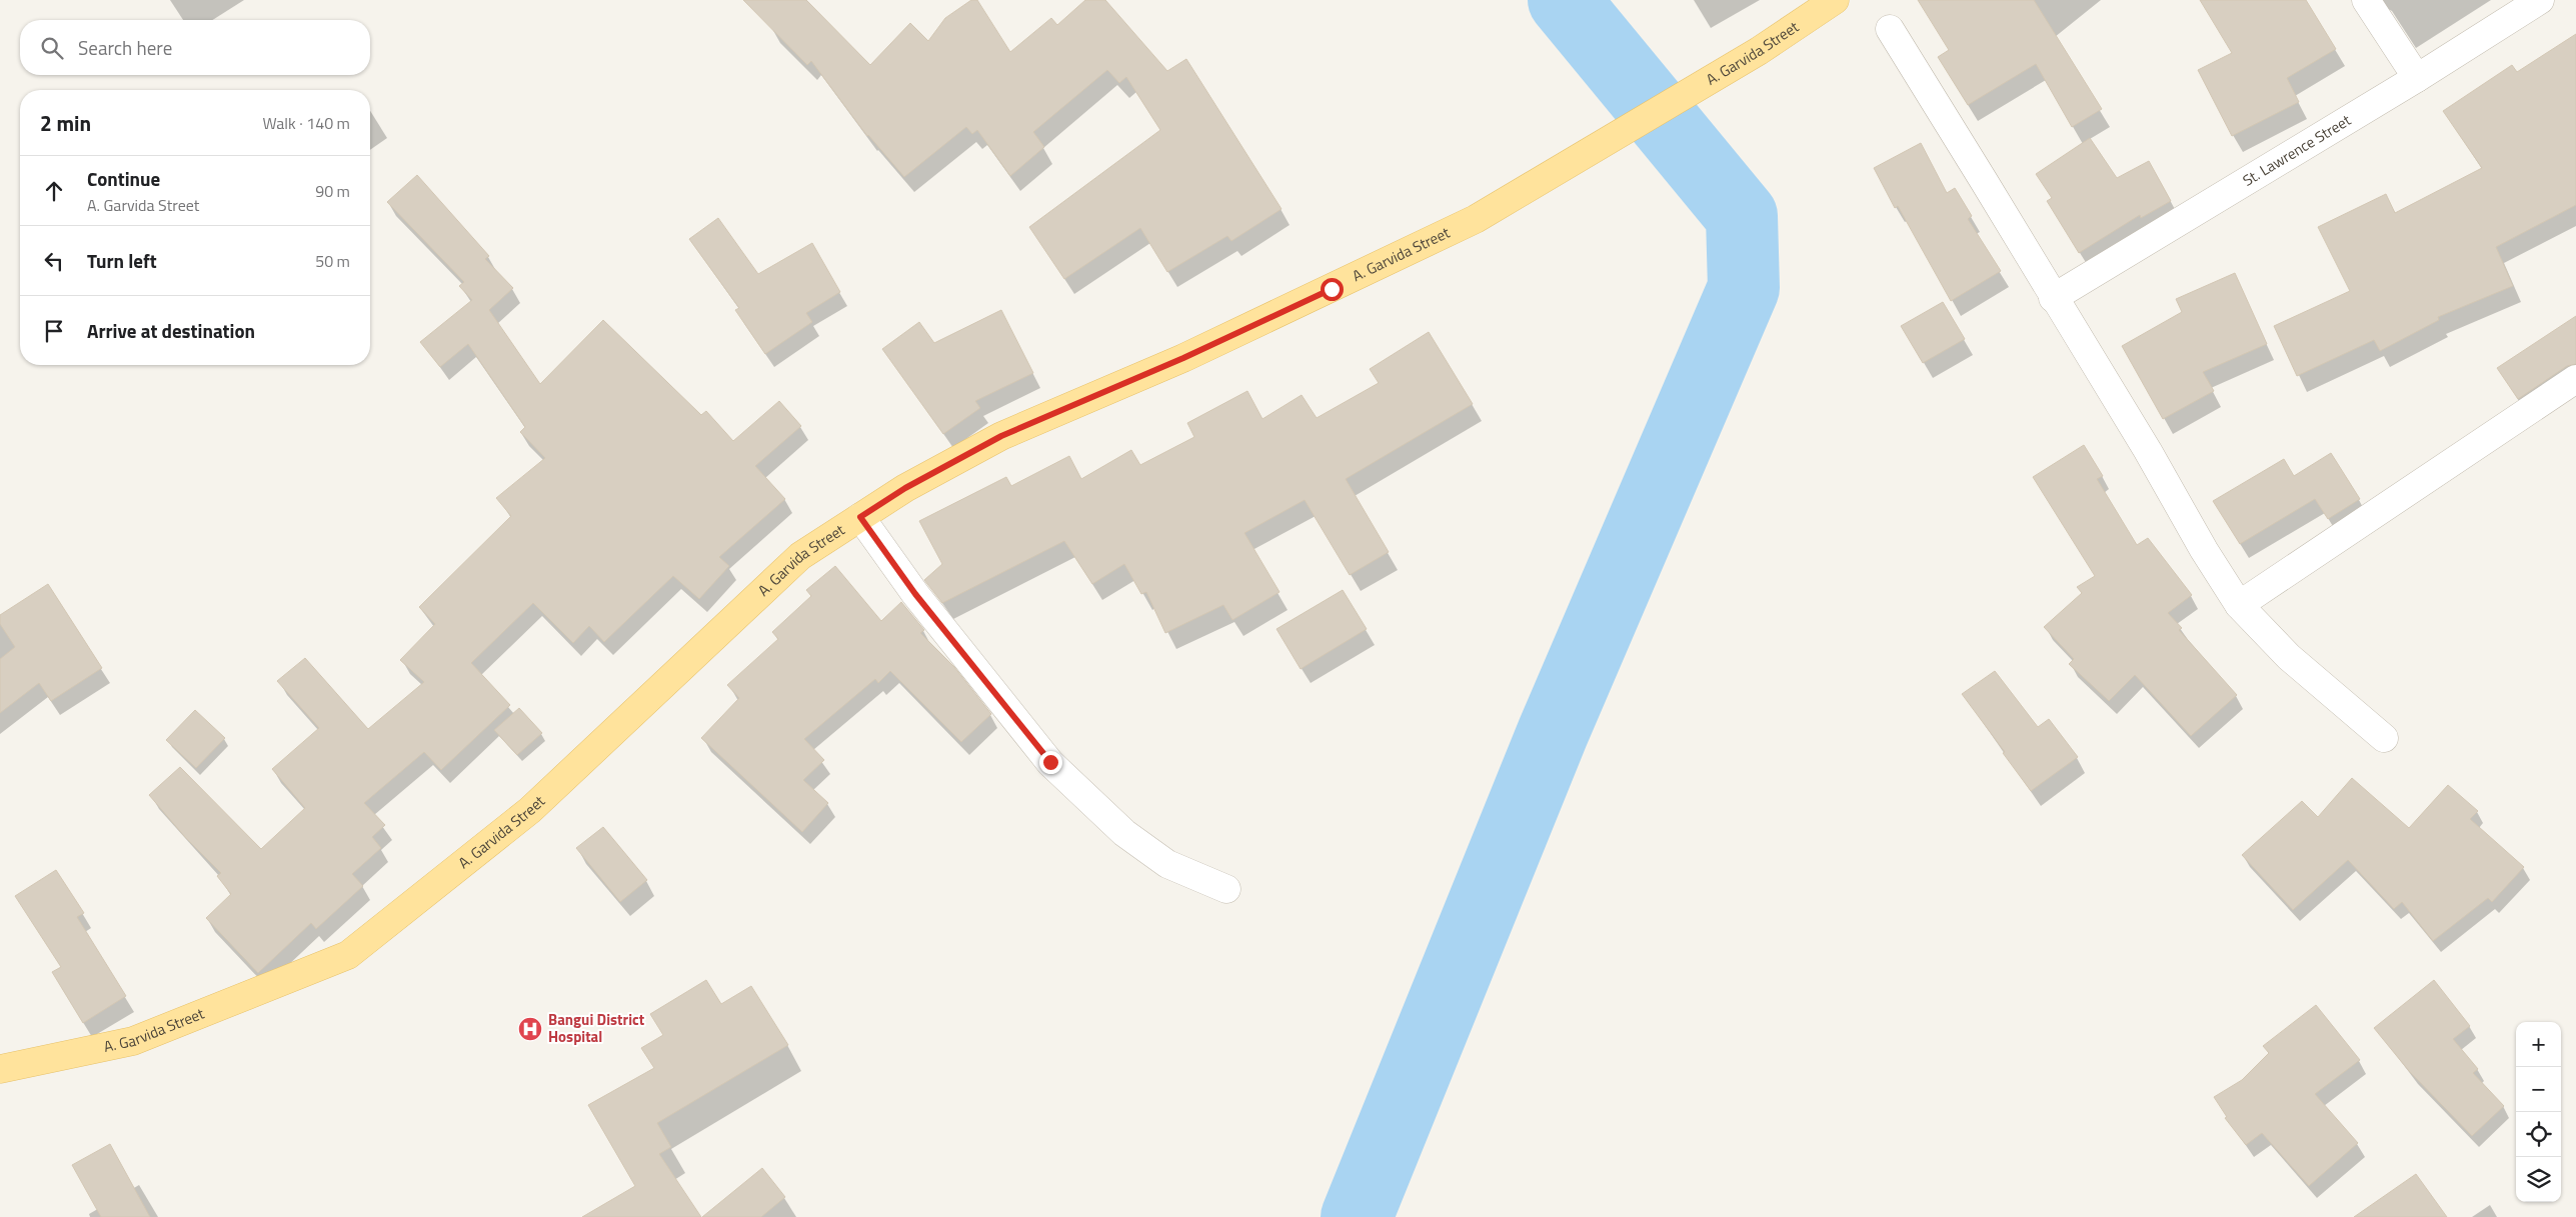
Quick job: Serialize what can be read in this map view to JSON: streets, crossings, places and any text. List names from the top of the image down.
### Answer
{
  "streets": {
    "main road": ["A. Garvida Street"],
    "street": ["St. Lawrence Street"]
  },
  "places": {
    "hospital": ["Bangui District Hospital"]
  },
  "page": {
    "search": "Search here",
    "heading": ["2 min", "Walk · 140 m"],
    "list": [
      ["Continue", "A. Garvida Street", "90 m"],
      ["Turn left", "50 m"],
      "Arrive at destination"
    ],
    "map_buttons": ["+", "−"]
  }
}
